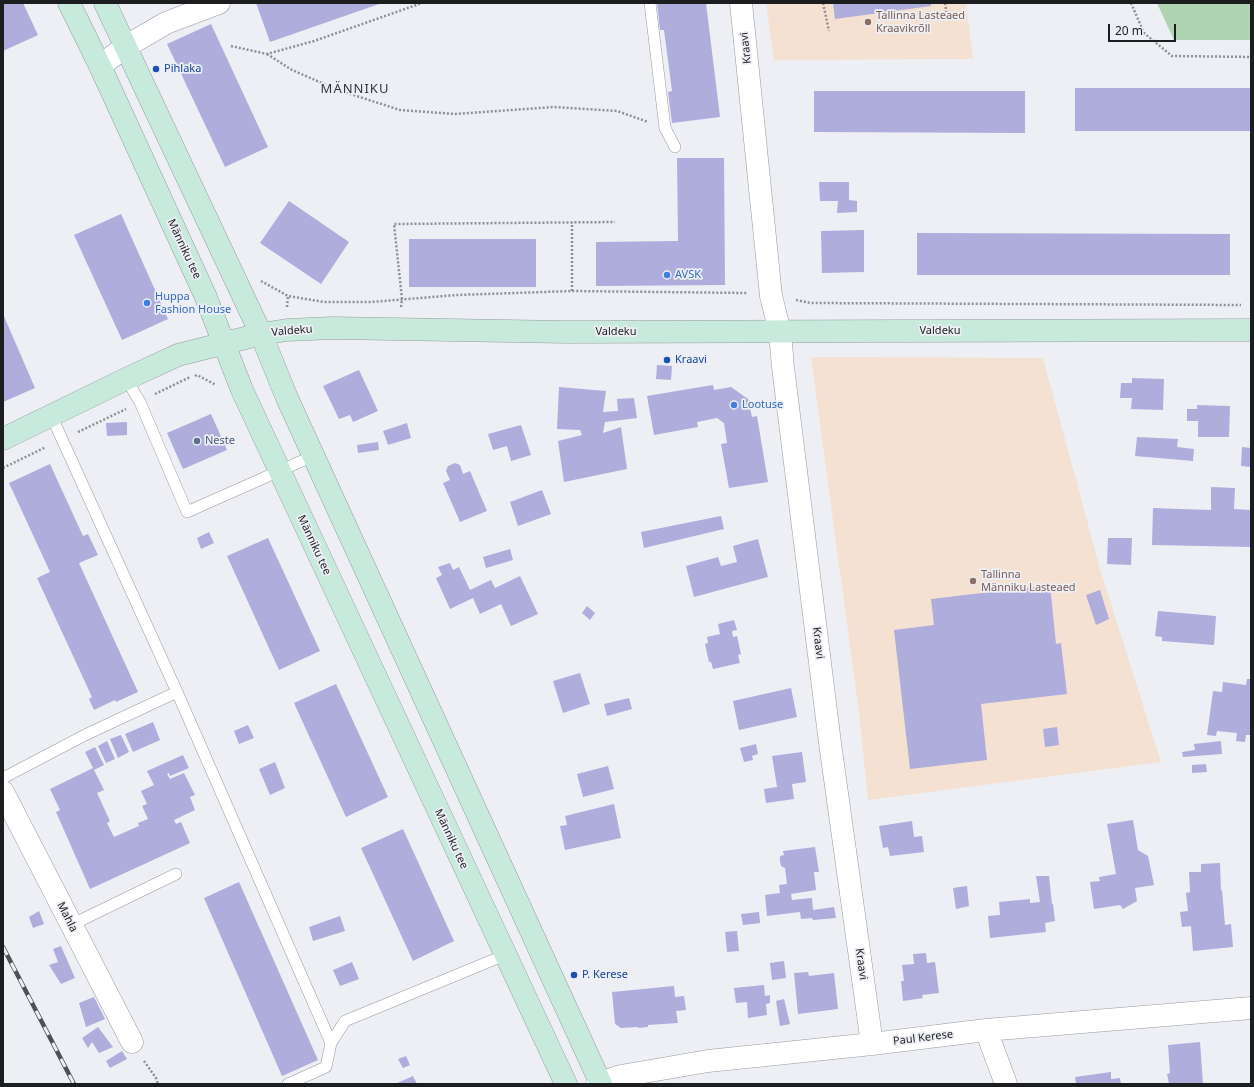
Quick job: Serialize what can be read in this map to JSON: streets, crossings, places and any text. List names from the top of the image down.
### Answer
{
  "streets": {
    "street": [
      "Kraavi",
      "Männiku tee",
      "Valdeku",
      "Mahla",
      "Paul Kerese"
    ]
  },
  "crossings": [
    ["Kraavi", "Valdeku"],
    ["Kraavi", "Paul Kerese"],
    ["Männiku tee", "Valdeku"]
  ],
  "districts": ["MÄNNIKU"],
  "places": [
    "Tallinna Lasteaed Kraavikrõll",
    "Pihlaka",
    "AVSK",
    "Huppa Fashion House",
    "Kraavi",
    "Lootuse",
    "Neste",
    "Tallinna Männiku Lasteaed",
    "P. Kerese"
  ],
  "scale_bar": "20 m"
}
